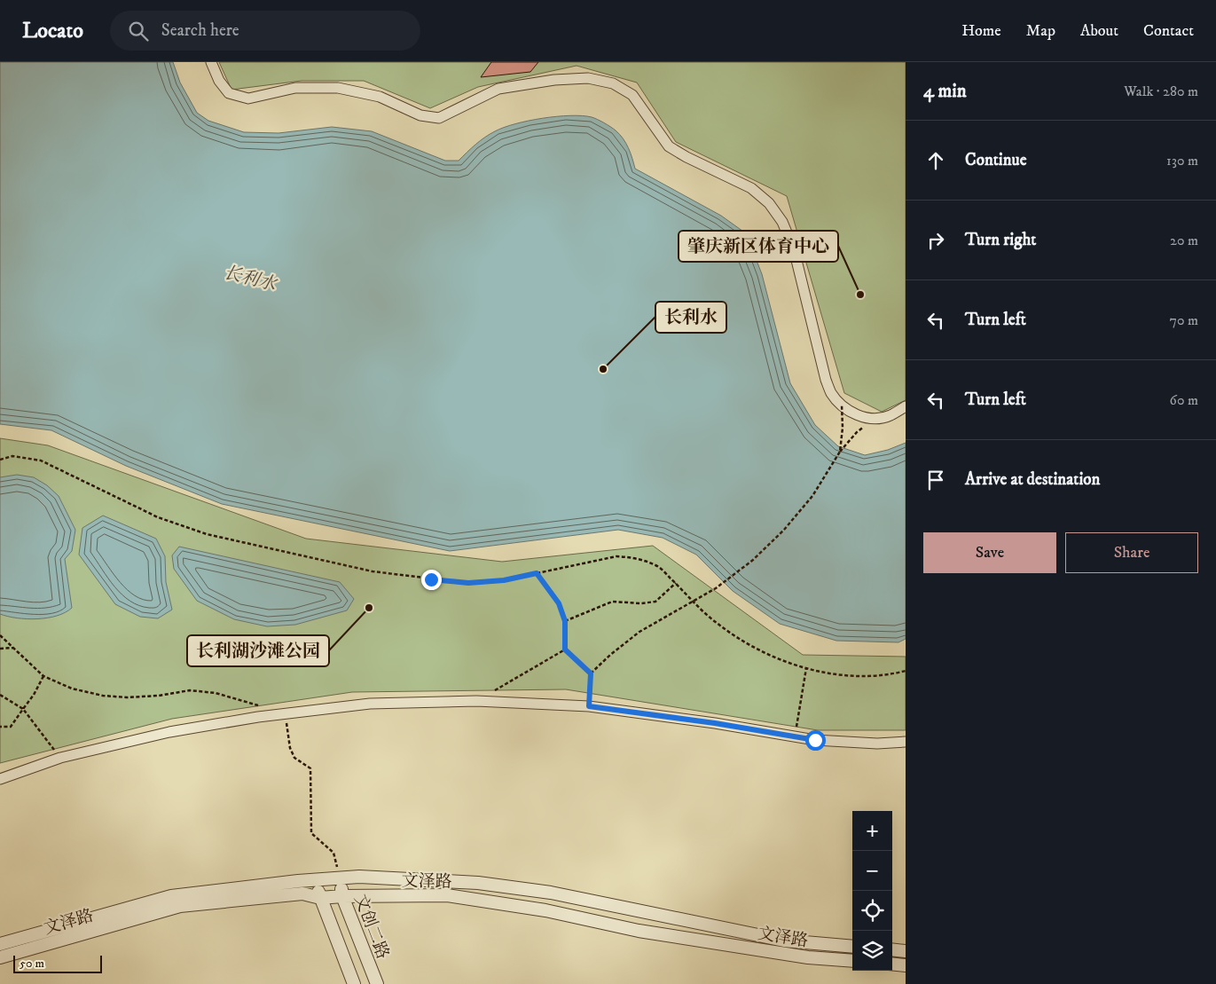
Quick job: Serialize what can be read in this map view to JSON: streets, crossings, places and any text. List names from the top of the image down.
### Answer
{
  "streets": {
    "street": ["文泽路", "文创二路"]
  },
  "crossings": [
    ["文泽路", "文创二路"]
  ],
  "water": ["长利水"],
  "places": ["肇庆新区体育中心", "长利水", "长利湖沙滩公园"],
  "scale_bar": "50 m",
  "page": {
    "header": "Locato",
    "search": "Search here",
    "nav": [
      "Home",
      "Map",
      "About",
      "Contact"
    ],
    "heading": ["4 min", "Walk · 280 m"],
    "list": [
      ["Continue", "130 m"],
      ["Turn right", "20 m"],
      ["Turn left", "70 m"],
      ["Turn left", "60 m"],
      "Arrive at destination"
    ],
    "buttons": ["Save", "Share"],
    "map_buttons": ["+", "−"],
    "scale": "50 m"
  }
}
